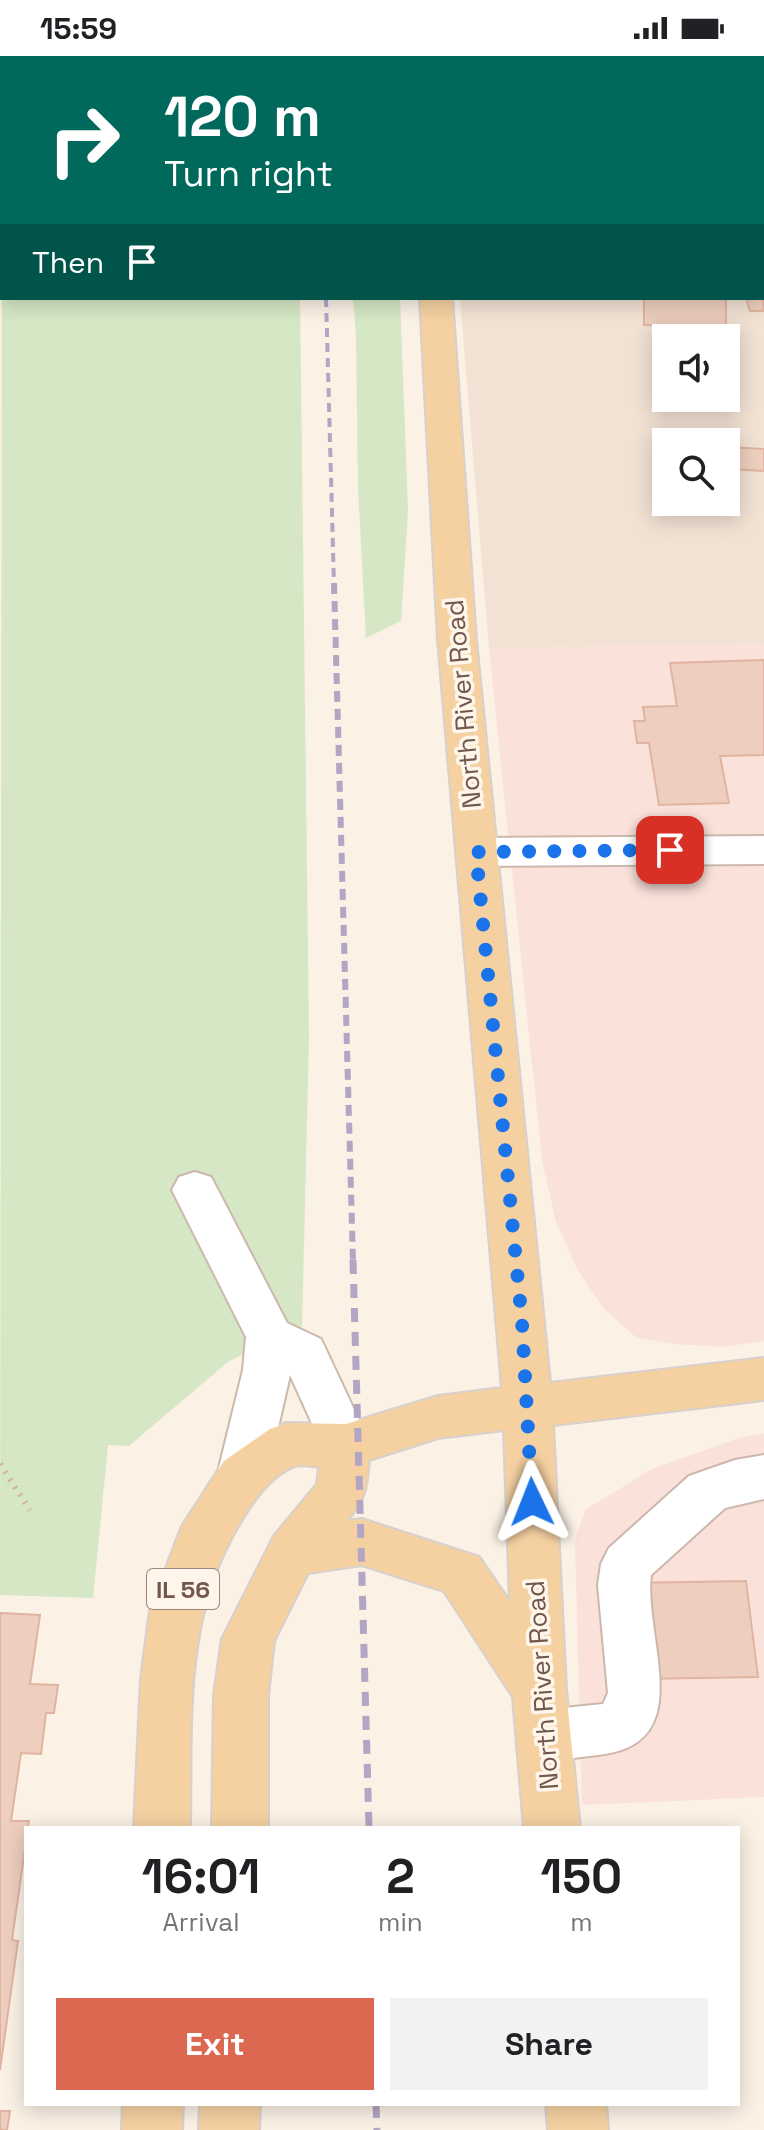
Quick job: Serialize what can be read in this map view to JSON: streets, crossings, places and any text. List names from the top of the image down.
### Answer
{
  "streets": {
    "main road": ["North River Road", "IL 56"]
  },
  "crossings": [
    ["North River Road", "IL 56"]
  ],
  "page": {
    "status": "15:59",
    "turn": ["120 m", "Turn right"],
    "then": "Then",
    "eta": [
      "16:01",
      "Arrival",
      "2",
      "min",
      "150",
      "m"
    ],
    "buttons": ["Exit", "Share"]
  }
}
